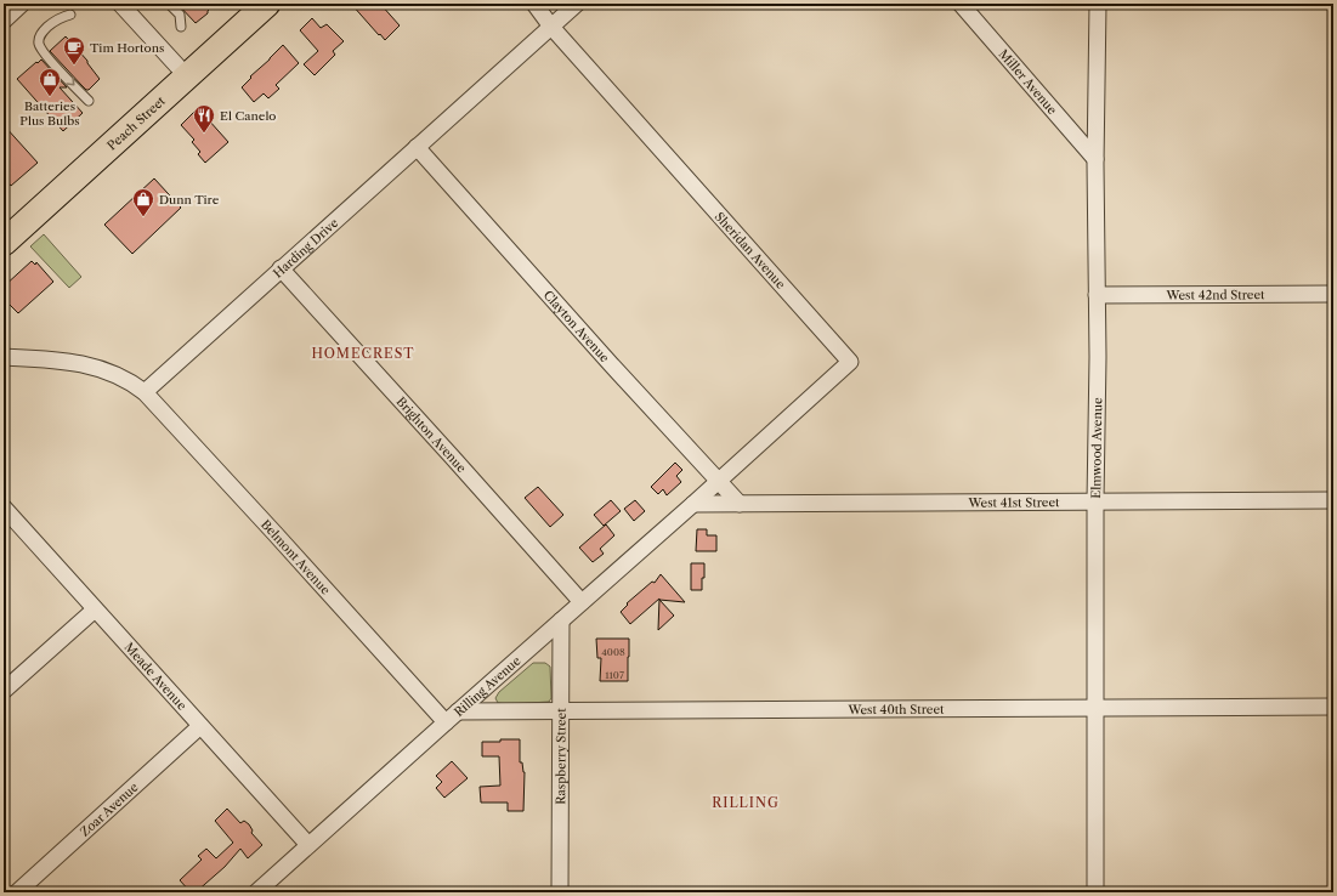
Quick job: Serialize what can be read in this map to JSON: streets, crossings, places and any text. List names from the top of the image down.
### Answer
{
  "streets": {
    "main road": ["Peach Street"],
    "street": [
      "Miller Avenue",
      "Harding Drive",
      "Sheridan Avenue",
      "West 42nd Street",
      "Clayton Avenue",
      "Brighton Avenue",
      "Elmwood Avenue",
      "West 41st Street",
      "Belmont Avenue",
      "Meade Avenue",
      "Rilling Avenue",
      "West 40th Street",
      "Raspberry Street",
      "Zoar Avenue"
    ]
  },
  "crossings": [
    ["Miller Avenue", "Elmwood Avenue"],
    ["Harding Drive", "Sheridan Avenue"],
    ["Harding Drive", "Clayton Avenue"],
    ["Harding Drive", "Brighton Avenue"],
    ["Harding Drive", "Belmont Avenue"],
    ["Sheridan Avenue", "Clayton Avenue"],
    ["Sheridan Avenue", "Rilling Avenue"],
    ["West 42nd Street", "Elmwood Avenue"],
    ["Clayton Avenue", "West 41st Street"],
    ["Clayton Avenue", "Rilling Avenue"],
    ["Brighton Avenue", "Rilling Avenue"],
    ["Elmwood Avenue", "West 41st Street"],
    ["Elmwood Avenue", "West 40th Street"],
    ["West 41st Street", "Rilling Avenue"],
    ["Belmont Avenue", "Rilling Avenue"],
    ["Belmont Avenue", "West 40th Street"],
    ["Meade Avenue", "Rilling Avenue"],
    ["Meade Avenue", "Zoar Avenue"],
    ["Rilling Avenue", "West 40th Street"],
    ["Rilling Avenue", "Raspberry Street"],
    ["West 40th Street", "Raspberry Street"]
  ],
  "districts": ["HOMECREST", "RILLING"],
  "places": {
    "cafe": ["Tim Hortons"],
    "shop": ["Batteries Plus Bulbs", "Dunn Tire"],
    "restaurant": ["El Canelo"]
  },
  "house_numbers": ["4008", "1107"]
}
